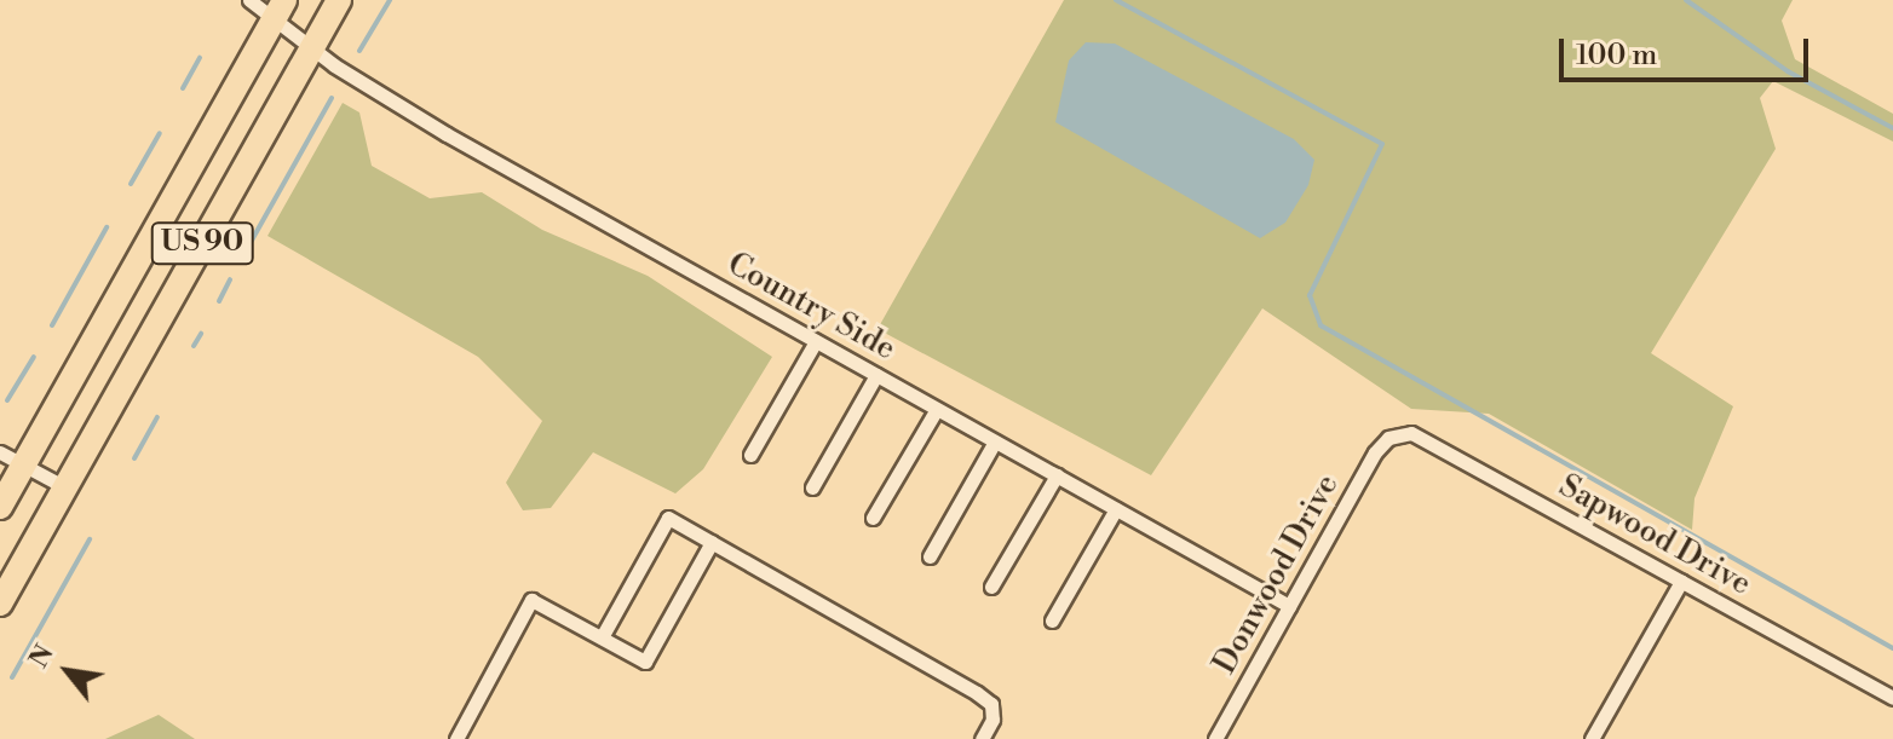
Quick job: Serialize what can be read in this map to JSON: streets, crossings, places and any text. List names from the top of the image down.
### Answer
{
  "streets": {
    "highway": ["US 90"],
    "street": ["Country Side", "Sapwood Drive", "Donwood Drive"]
  },
  "crossings": [
    ["US 90", "Country Side"],
    ["Country Side", "Donwood Drive"],
    ["Sapwood Drive", "Donwood Drive"]
  ],
  "scale_bar": "100 m",
  "north": "top left"
}
